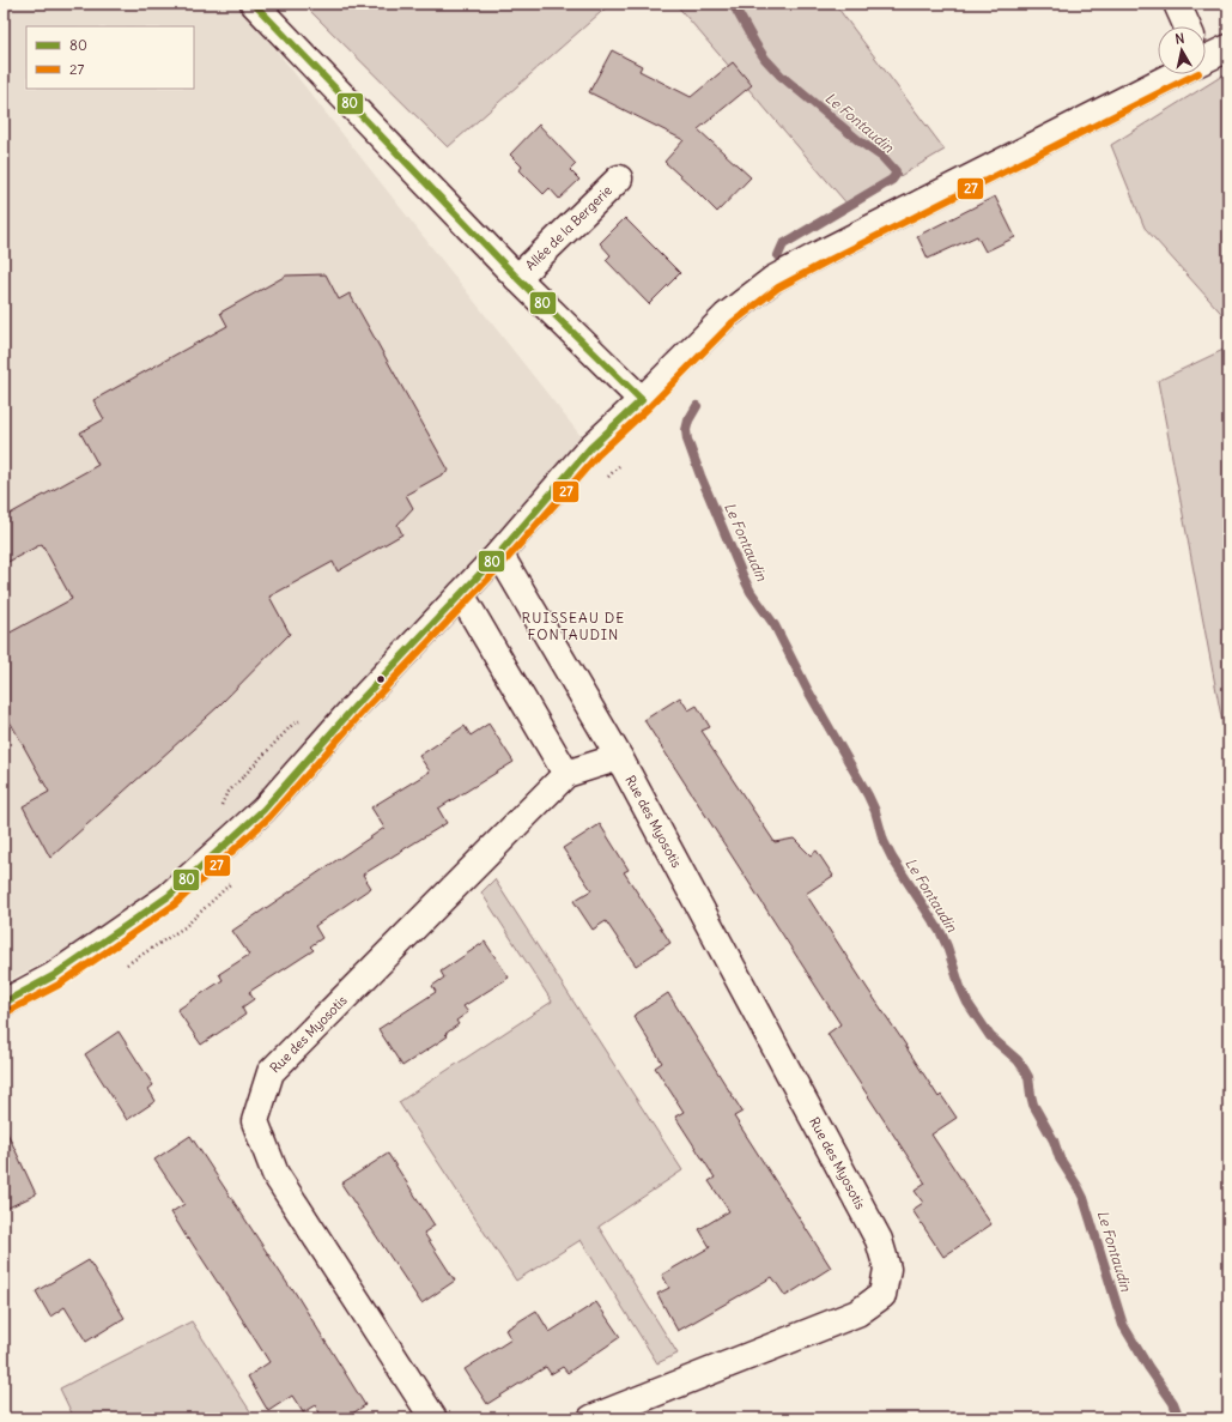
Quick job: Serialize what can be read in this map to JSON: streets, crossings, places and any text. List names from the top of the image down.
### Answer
{
  "streets": {
    "street": ["Allée de la Bergerie", "Rue des Myosotis"]
  },
  "districts": ["RUISSEAU DE FONTAUDIN"],
  "water": ["Le Fontaudin"],
  "lines": ["transit line 80", "transit line 27"],
  "legend": ["80", "27"],
  "north": "top"
}
